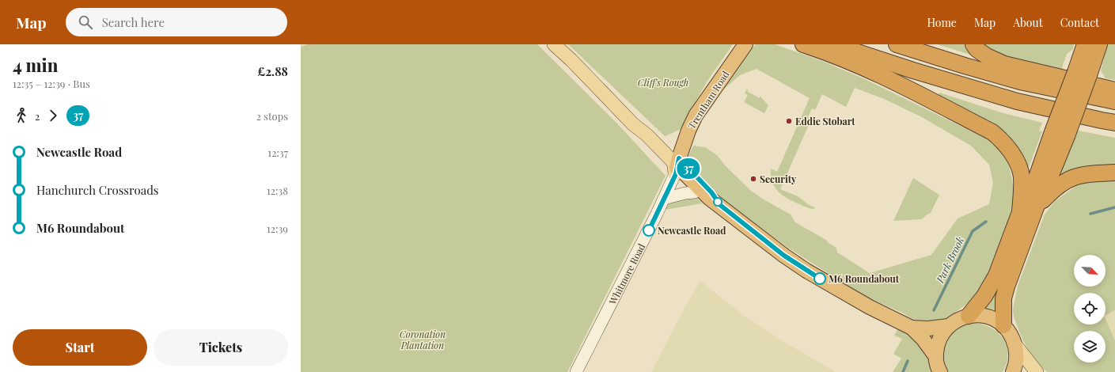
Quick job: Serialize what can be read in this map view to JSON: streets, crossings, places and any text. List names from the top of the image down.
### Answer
{
  "streets": {
    "highway": ["Trentham Road"],
    "main road": ["Whitmore Road"]
  },
  "crossings": [
    ["Trentham Road", "Whitmore Road"]
  ],
  "water": ["Park Brook"],
  "parks": ["Cliff's Rough", "Coronation Plantation"],
  "places": [
    "Eddie Stobart",
    "Security",
    "Newcastle Road",
    "M6 Roundabout"
  ],
  "lines": ["bus line 37"],
  "north": "bottom right",
  "page": {
    "header": "Map",
    "search": "Search here",
    "nav": [
      "Home",
      "Map",
      "About",
      "Contact"
    ],
    "heading": ["4 min", "12:35 – 12:39 · Bus", "£2.88"],
    "on_map": "37",
    "legs": ["2", "37", "2 stops"],
    "list": [
      {
        "name": "Newcastle Road",
        "value": "12:37"
      },
      {
        "name": "Hanchurch Crossroads",
        "value": "12:38"
      },
      {
        "name": "M6 Roundabout",
        "value": "12:39"
      }
    ],
    "buttons": ["Start", "Tickets"]
  }
}
